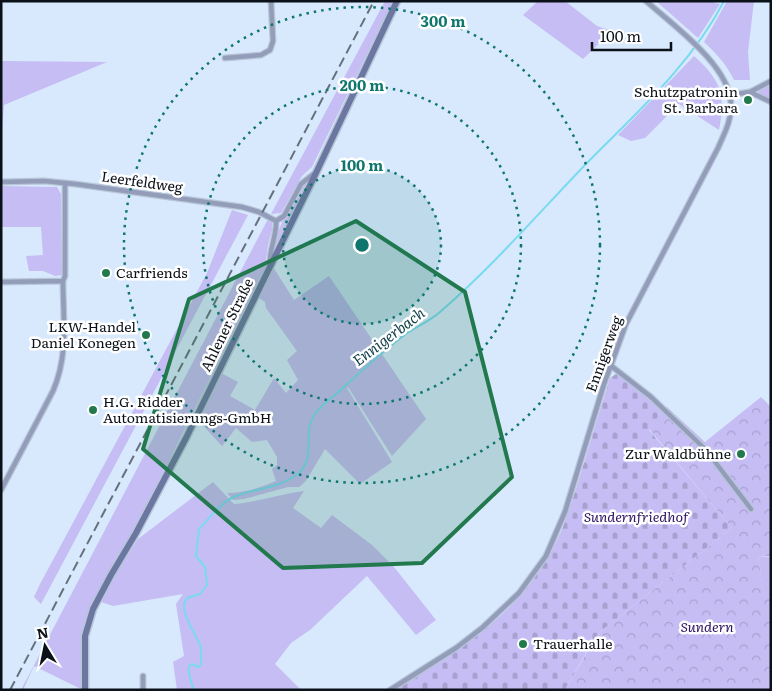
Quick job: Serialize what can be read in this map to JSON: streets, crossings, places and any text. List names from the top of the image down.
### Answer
{
  "streets": {
    "main road": ["Ahlener Straße"],
    "street": ["Leerfeldweg", "Ennigerweg"]
  },
  "water": ["Ennigerbach"],
  "parks": ["Sundernfriedhof", "Sundern"],
  "places": [
    "Schutzpatronin St. Barbara",
    "Carfriends",
    "LKW-Handel Daniel Konegen",
    "H.G. Ridder Automatisierungs-GmbH",
    "Zur Waldbühne",
    "Trauerhalle"
  ],
  "scale_bar": "100 m",
  "north": "top",
  "rings": ["300 m", "200 m", "100 m"]
}
